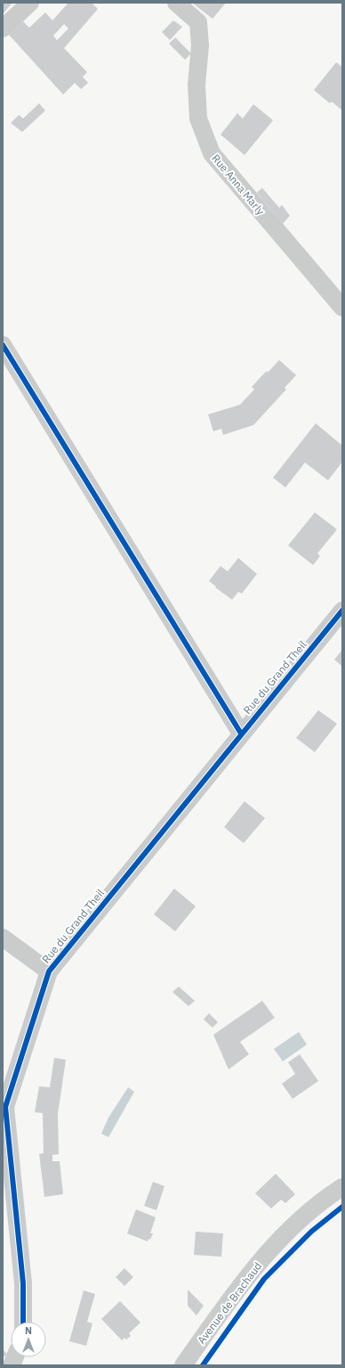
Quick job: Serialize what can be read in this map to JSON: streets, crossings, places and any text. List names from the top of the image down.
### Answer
{
  "streets": {
    "street": ["Rue Anna Marly", "Rue du Grand Theil", "Avenue de Brachaud"]
  },
  "north": "top"
}
